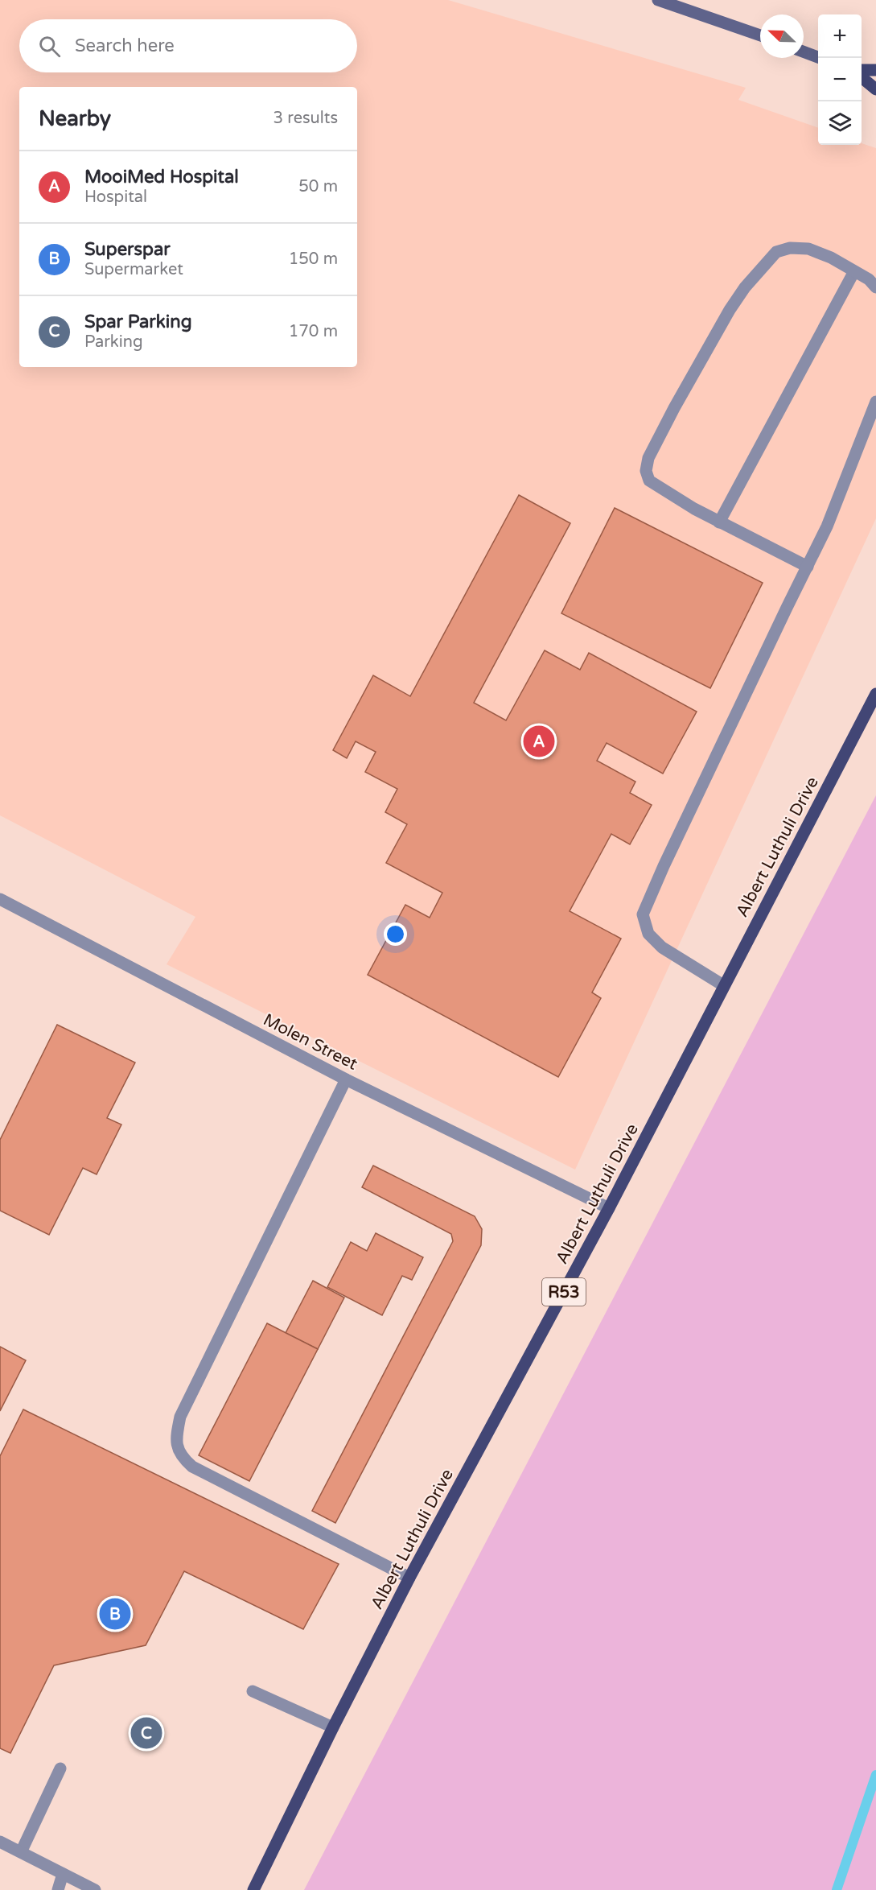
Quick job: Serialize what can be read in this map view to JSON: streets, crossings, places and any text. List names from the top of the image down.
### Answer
{
  "streets": {
    "main road": ["Albert Luthuli Drive", "R53"],
    "street": ["Molen Street"]
  },
  "crossings": [
    ["Albert Luthuli Drive", "Molen Street"]
  ],
  "north": "top left",
  "page": {
    "map_buttons": ["+", "−"],
    "search": "Search here",
    "heading": ["Nearby", "3 results"],
    "list": [
      {
        "mark": "A",
        "name": "MooiMed Hospital",
        "note": "Hospital",
        "value": "50 m"
      },
      {
        "mark": "B",
        "name": "Superspar",
        "note": "Supermarket",
        "value": "150 m"
      },
      {
        "mark": "C",
        "name": "Spar Parking",
        "note": "Parking",
        "value": "170 m"
      }
    ],
    "pins": ["A", "B", "C"]
  }
}
